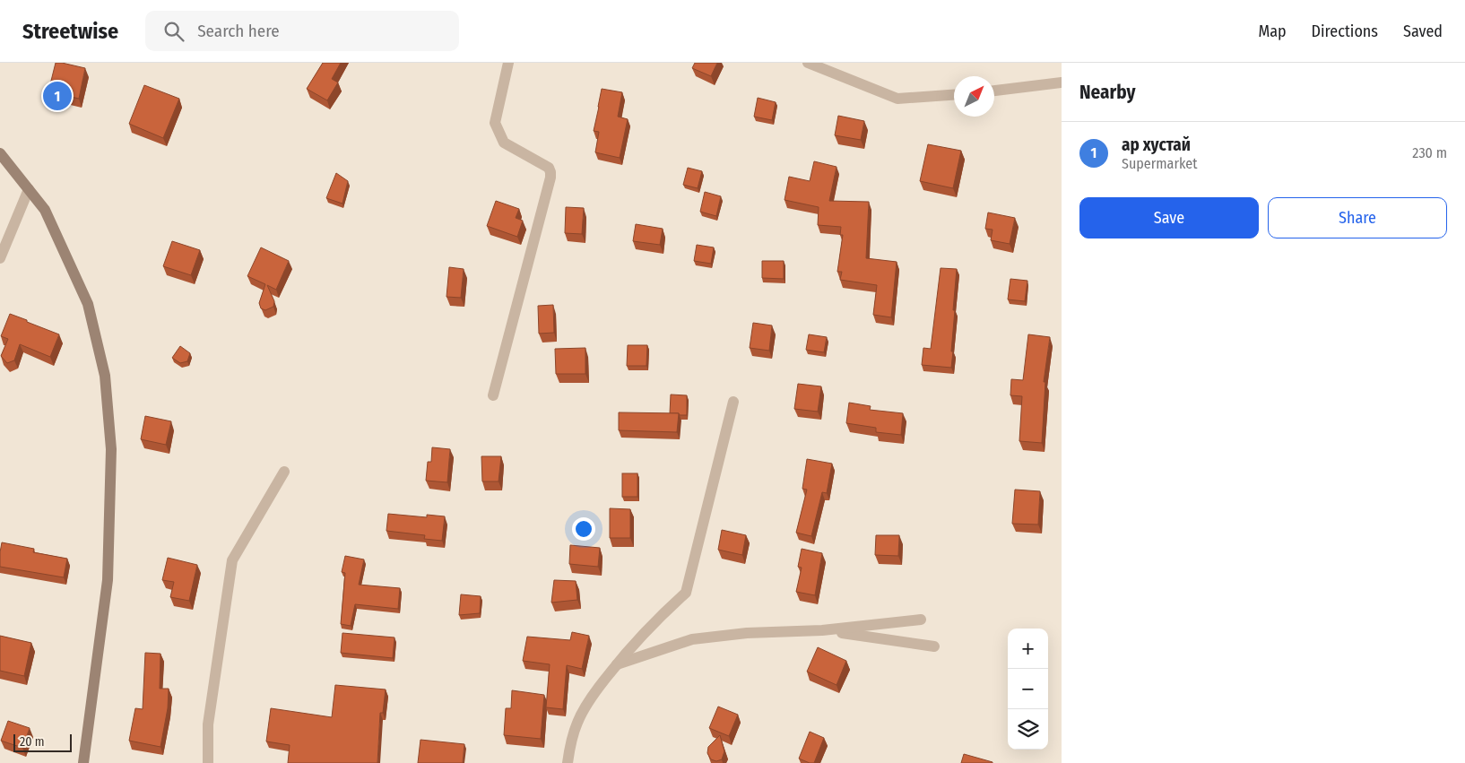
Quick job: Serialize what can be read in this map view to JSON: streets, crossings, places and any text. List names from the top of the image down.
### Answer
{
  "scale_bar": "20 m",
  "north": "top right",
  "page": {
    "header": "Streetwise",
    "search": "Search here",
    "nav": ["Map", "Directions", "Saved"],
    "heading": "Nearby",
    "pins": "1",
    "list": [
      {
        "mark": "1",
        "name": "ар хустай",
        "note": "Supermarket",
        "value": "230 m"
      }
    ],
    "buttons": ["Save", "Share"],
    "map_buttons": ["+", "−"],
    "scale": "20 m"
  }
}
